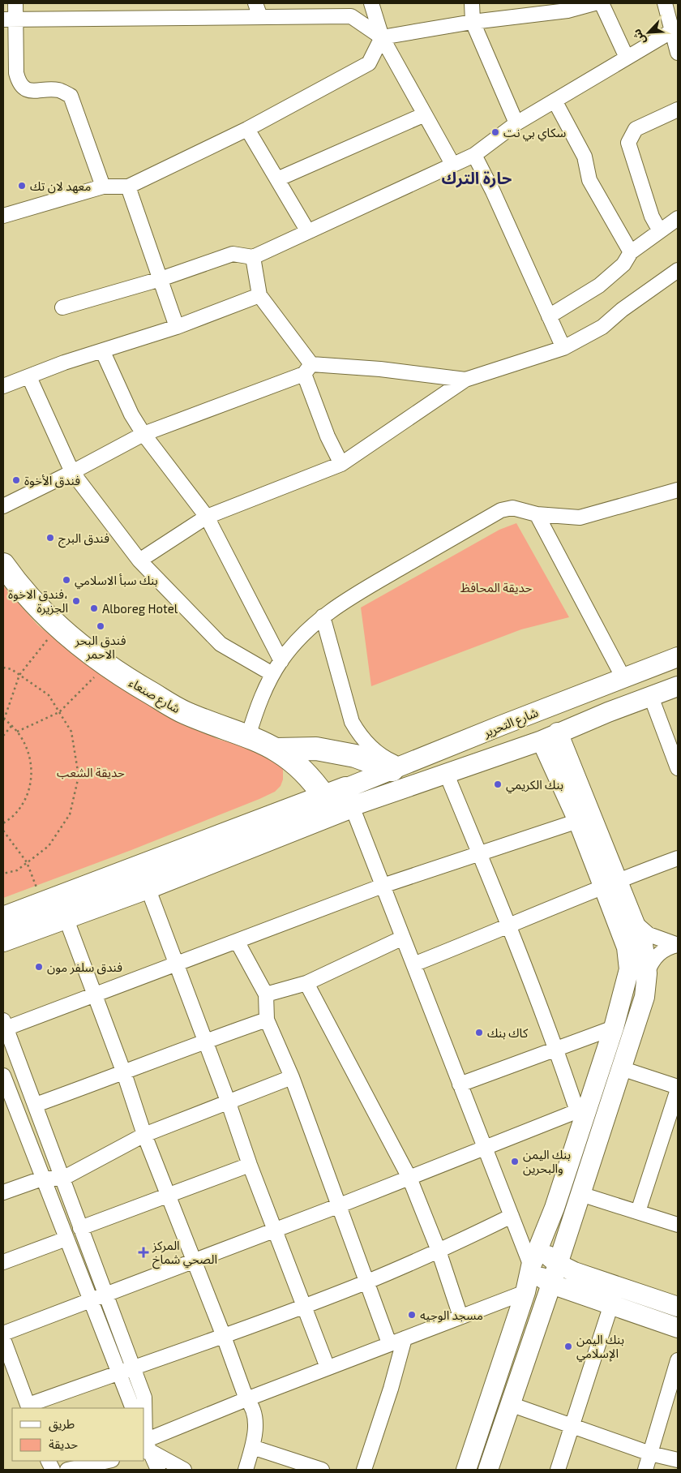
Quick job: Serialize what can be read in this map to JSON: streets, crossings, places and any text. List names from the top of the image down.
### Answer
{
  "streets": {
    "highway": ["شارع صنعاء"],
    "main road": ["شارع التحرير"]
  },
  "districts": ["حارة الترك"],
  "parks": ["حديقة المحافظ", "حديقة الشعب"],
  "places": {
    "other": [
      "سكاي بي نت",
      "معهد لان تك",
      "فندق الأخوة",
      "فندق البرج",
      "بنك سبأ الاسلامي",
      "فندق الاخوة، الجزيرة",
      "Alboreg Hotel",
      "فندق البحر الاحمر",
      "بنك الكريمي",
      "فندق سلفر مون",
      "كاك بنك",
      "بنك اليمن والبحرين",
      "مسجد الوجيه",
      "بنك اليمن الإسلامي"
    ],
    "health": ["المركز الصحي شماخ"]
  },
  "legend": ["طريق", "حديقة"],
  "north": "bottom left"
}
